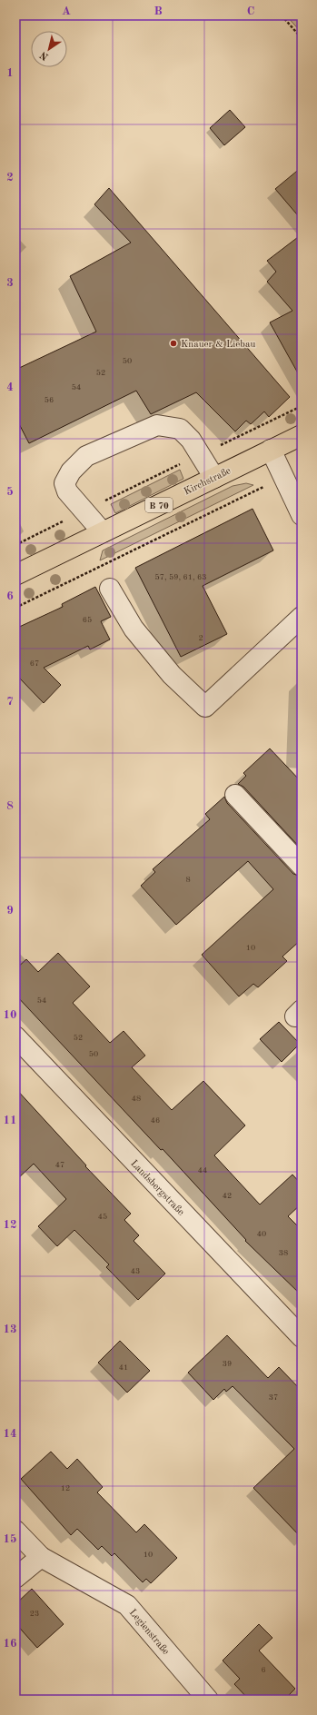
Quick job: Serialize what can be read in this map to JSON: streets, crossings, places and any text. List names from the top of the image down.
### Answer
{
  "streets": {
    "main road": ["Kirchstraße", "B 70"],
    "street": ["Landsbergstraße", "Legienstraße"]
  },
  "places": ["Knauer & Liebau"],
  "house_numbers": [
    "50",
    "52",
    "54",
    "56",
    "57, 59, 61, 63",
    "65",
    "2",
    "67",
    "8",
    "10",
    "54",
    "52",
    "50",
    "48",
    "46",
    "47",
    "44",
    "42",
    "45",
    "40",
    "38",
    "43",
    "39",
    "41",
    "37",
    "12",
    "10",
    "23",
    "6"
  ],
  "north": "bottom left",
  "grid": {
    "columns": ["A", "B", "C"],
    "rows": [
      "1",
      "2",
      "3",
      "4",
      "5",
      "6",
      "7",
      "8",
      "9",
      "10",
      "11",
      "12",
      "13",
      "14",
      "15",
      "16"
    ]
  }
}
